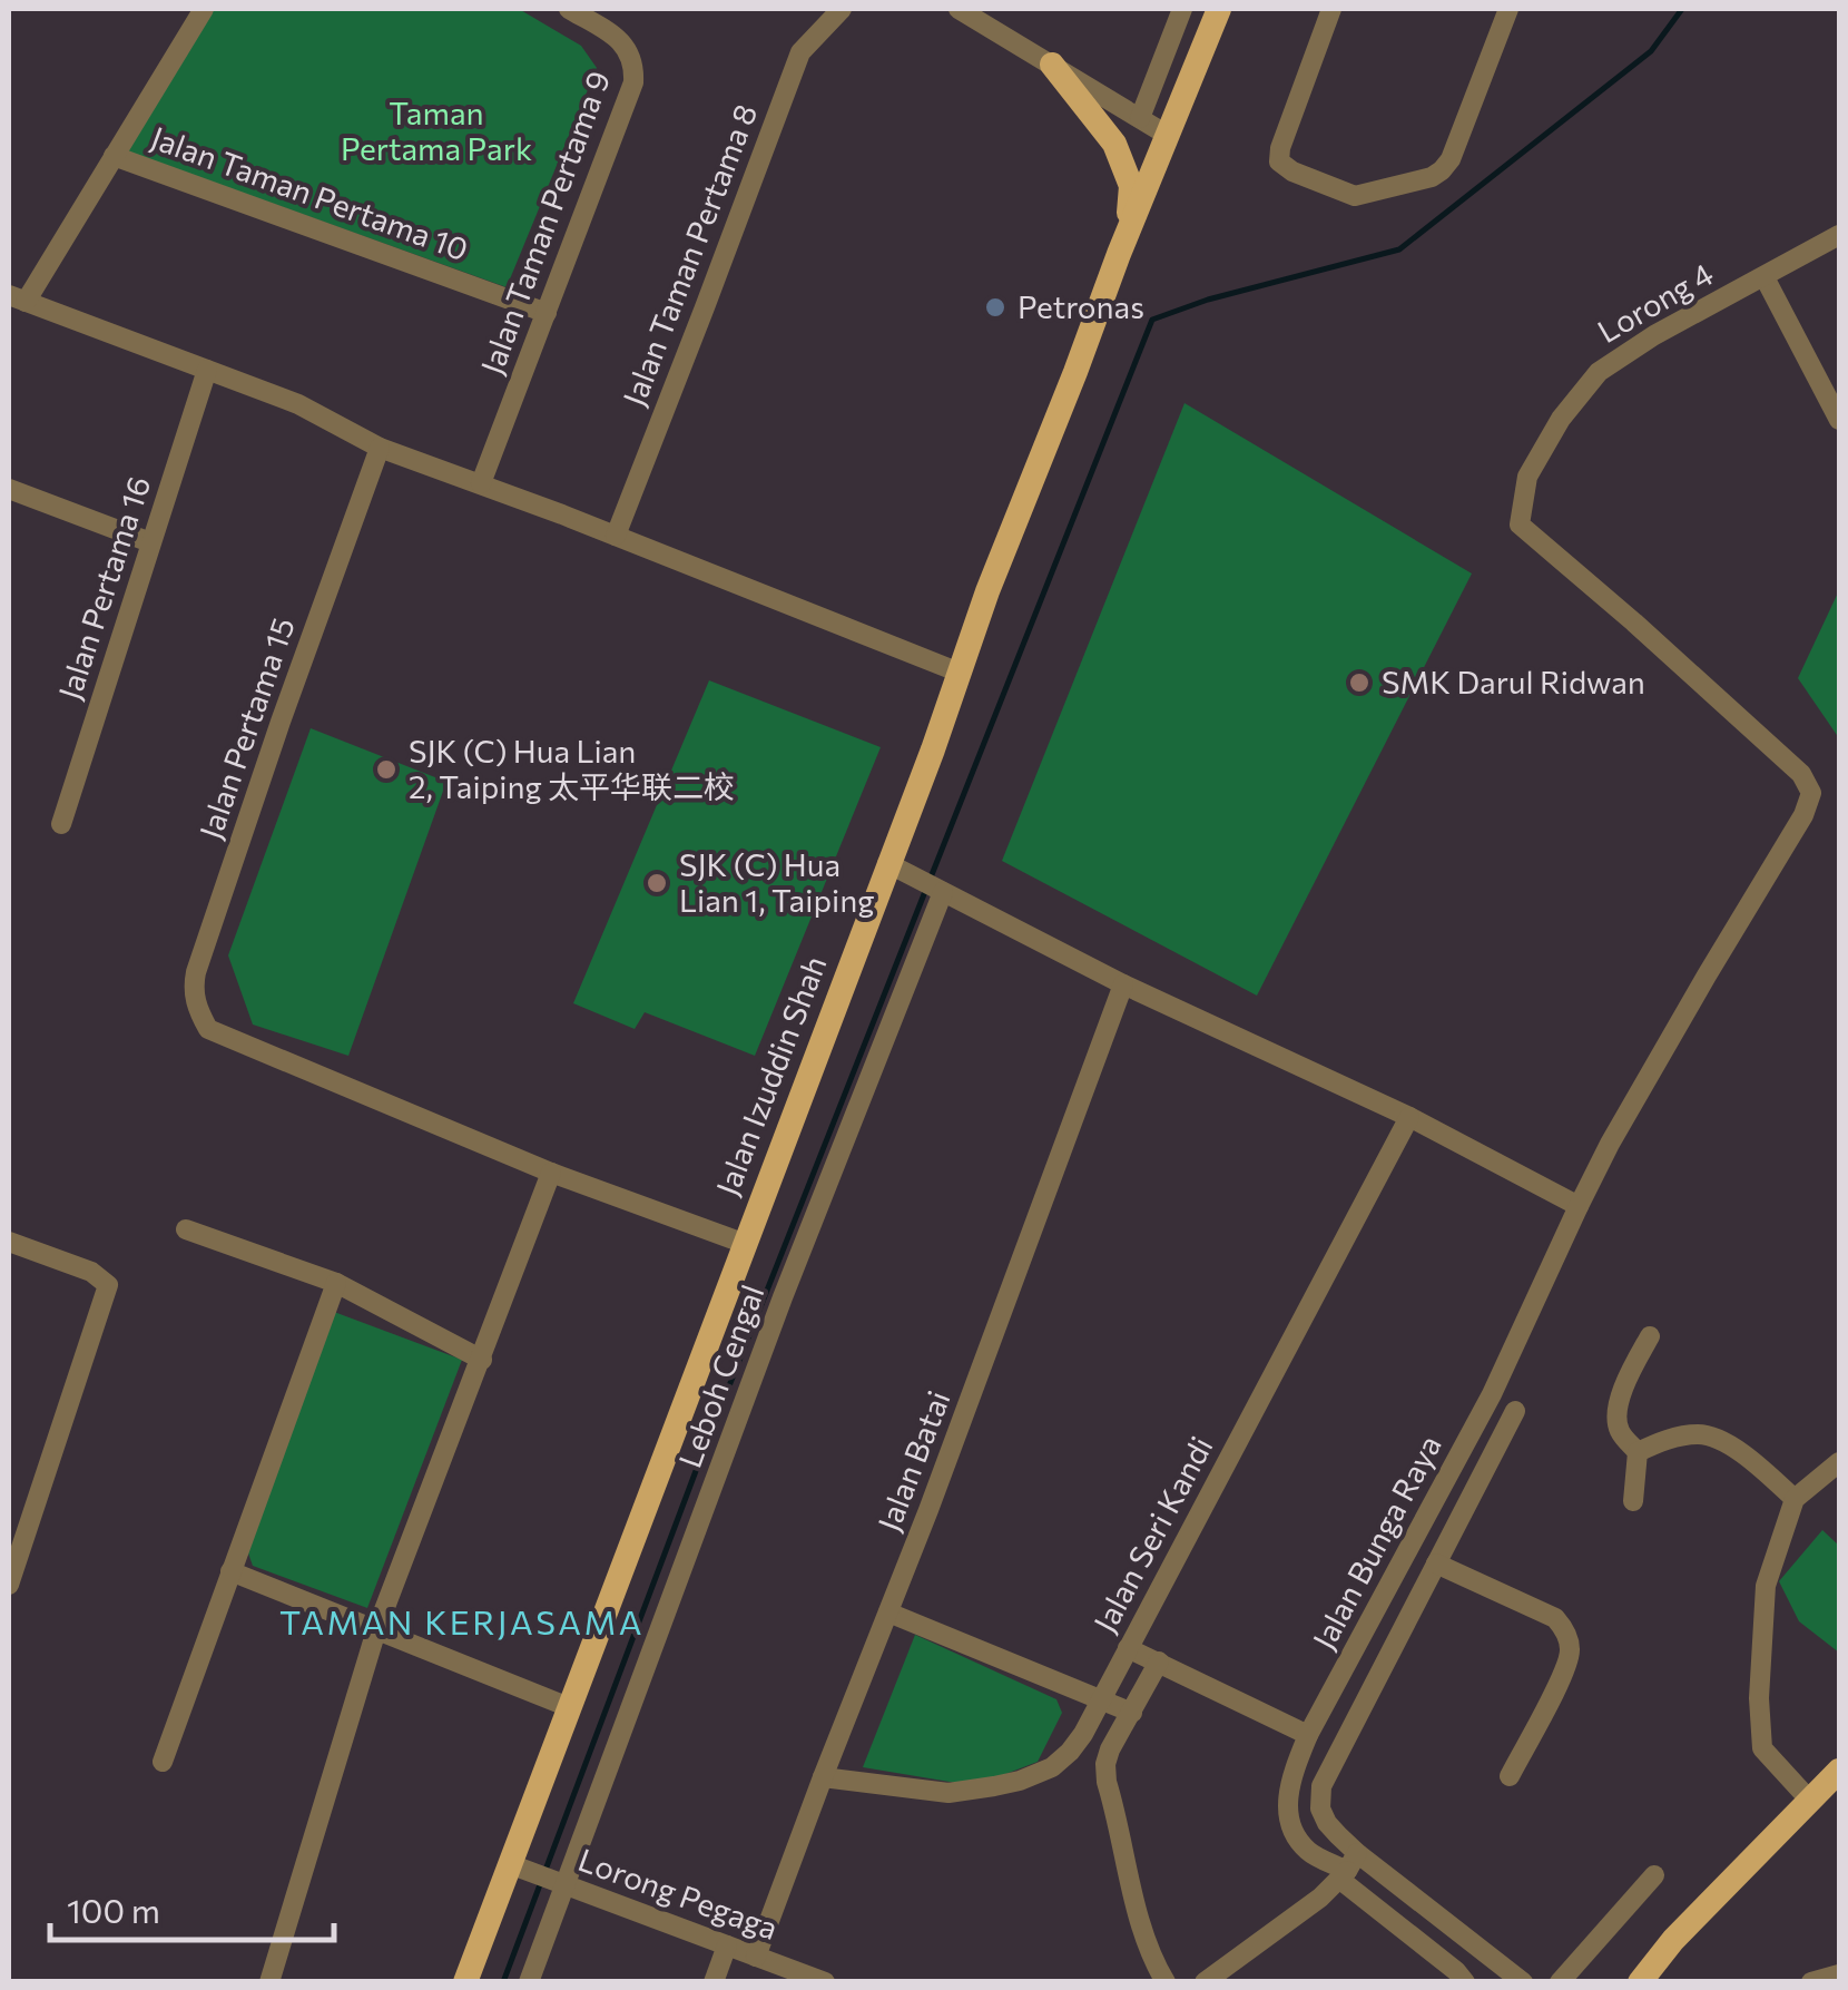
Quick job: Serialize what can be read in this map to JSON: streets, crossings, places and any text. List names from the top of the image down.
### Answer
{
  "streets": {
    "main road": ["Jalan Izuddin Shah"],
    "street": [
      "Jalan Taman Pertama 10",
      "Jalan Taman Pertama 9",
      "Jalan Taman Pertama 8",
      "Lorong 4",
      "Jalan Pertama 16",
      "Jalan Pertama 15",
      "Leboh Cengal",
      "Jalan Batai",
      "Jalan Seri Kandi",
      "Jalan Bunga Raya",
      "Lorong Pegaga"
    ]
  },
  "crossings": [
    ["Jalan Taman Pertama 10", "Jalan Taman Pertama 9"],
    ["Lorong 4", "Jalan Bunga Raya"],
    ["Jalan Izuddin Shah", "Leboh Cengal"],
    ["Jalan Izuddin Shah", "Lorong Pegaga"],
    ["Leboh Cengal", "Lorong Pegaga"],
    ["Jalan Batai", "Jalan Seri Kandi"],
    ["Jalan Batai", "Lorong Pegaga"]
  ],
  "districts": ["TAMAN KERJASAMA"],
  "parks": ["Taman Pertama Park"],
  "places": [
    "Petronas",
    "SMK Darul Ridwan",
    "SJK (C) Hua Lian 2, Taiping 太平华联二校",
    "SJK (C) Hua Lian 1, Taiping"
  ],
  "scale_bar": "100 m"
}
